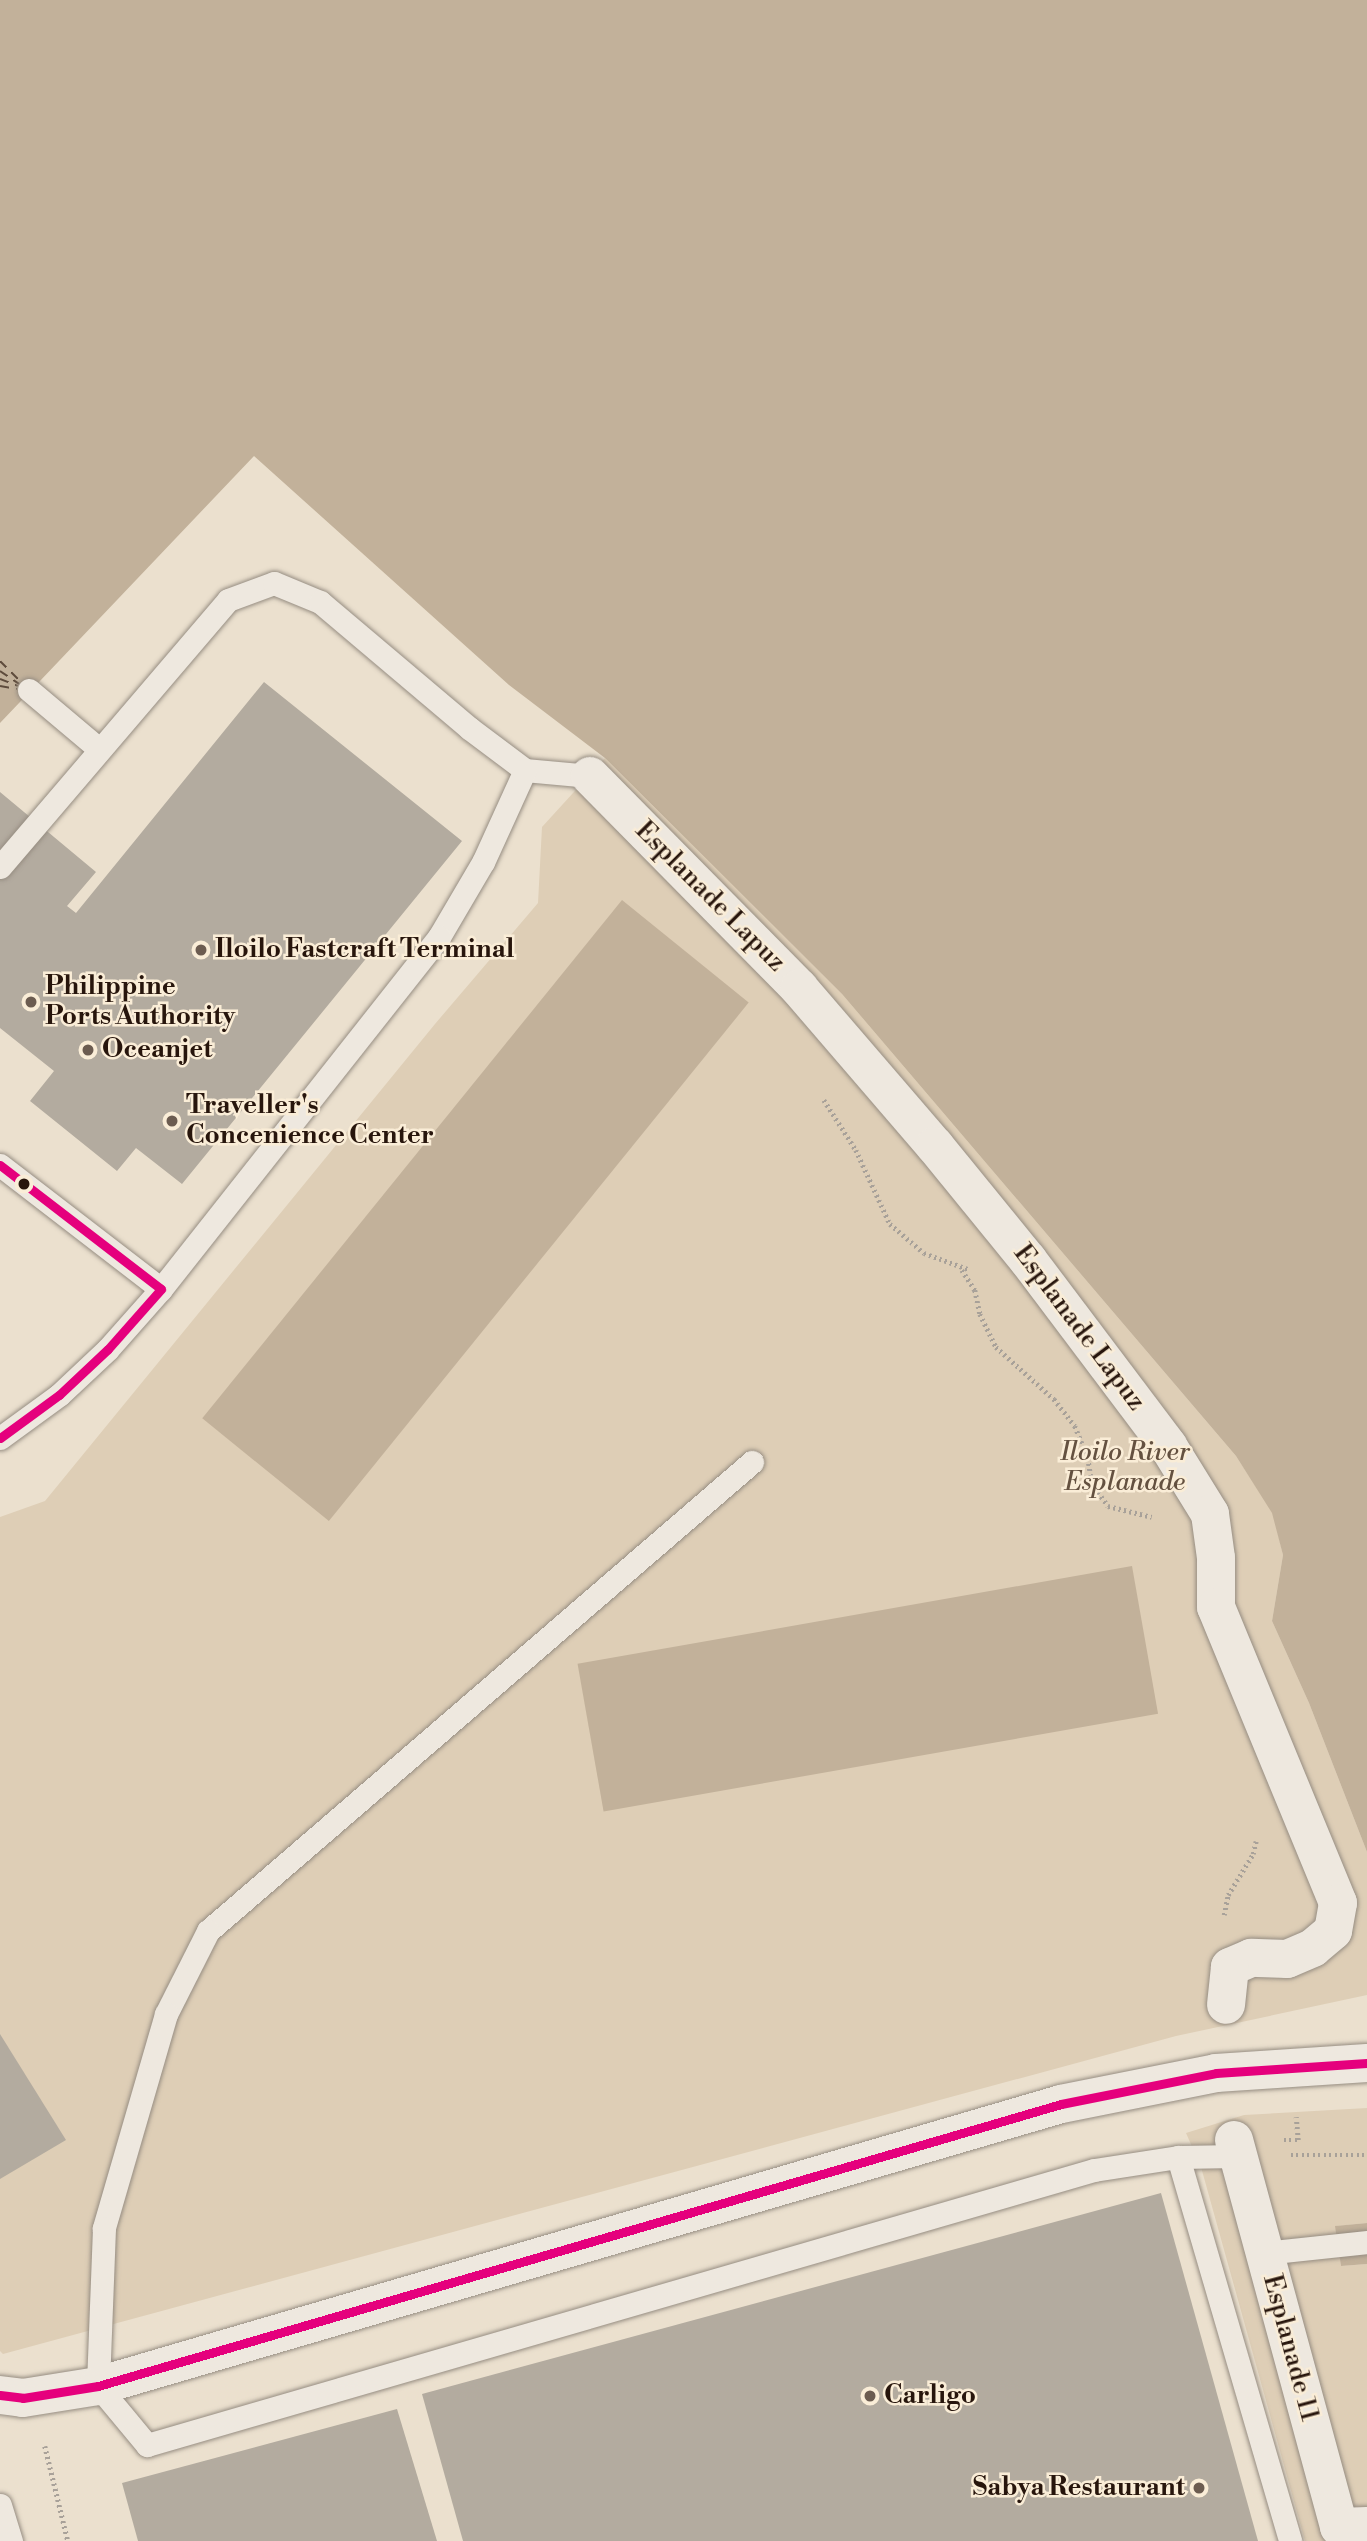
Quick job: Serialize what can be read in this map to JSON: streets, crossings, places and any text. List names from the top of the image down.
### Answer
{
  "streets": {
    "street": ["Esplanade Lapuz", "Esplanade 11"]
  },
  "parks": ["Iloilo River Esplanade"],
  "places": [
    "Iloilo Fastcraft Terminal",
    "Philippine Ports Authority",
    "Oceanjet",
    "Traveller's Concenience Center",
    "Carligo",
    "Sabya Restaurant"
  ]
}
